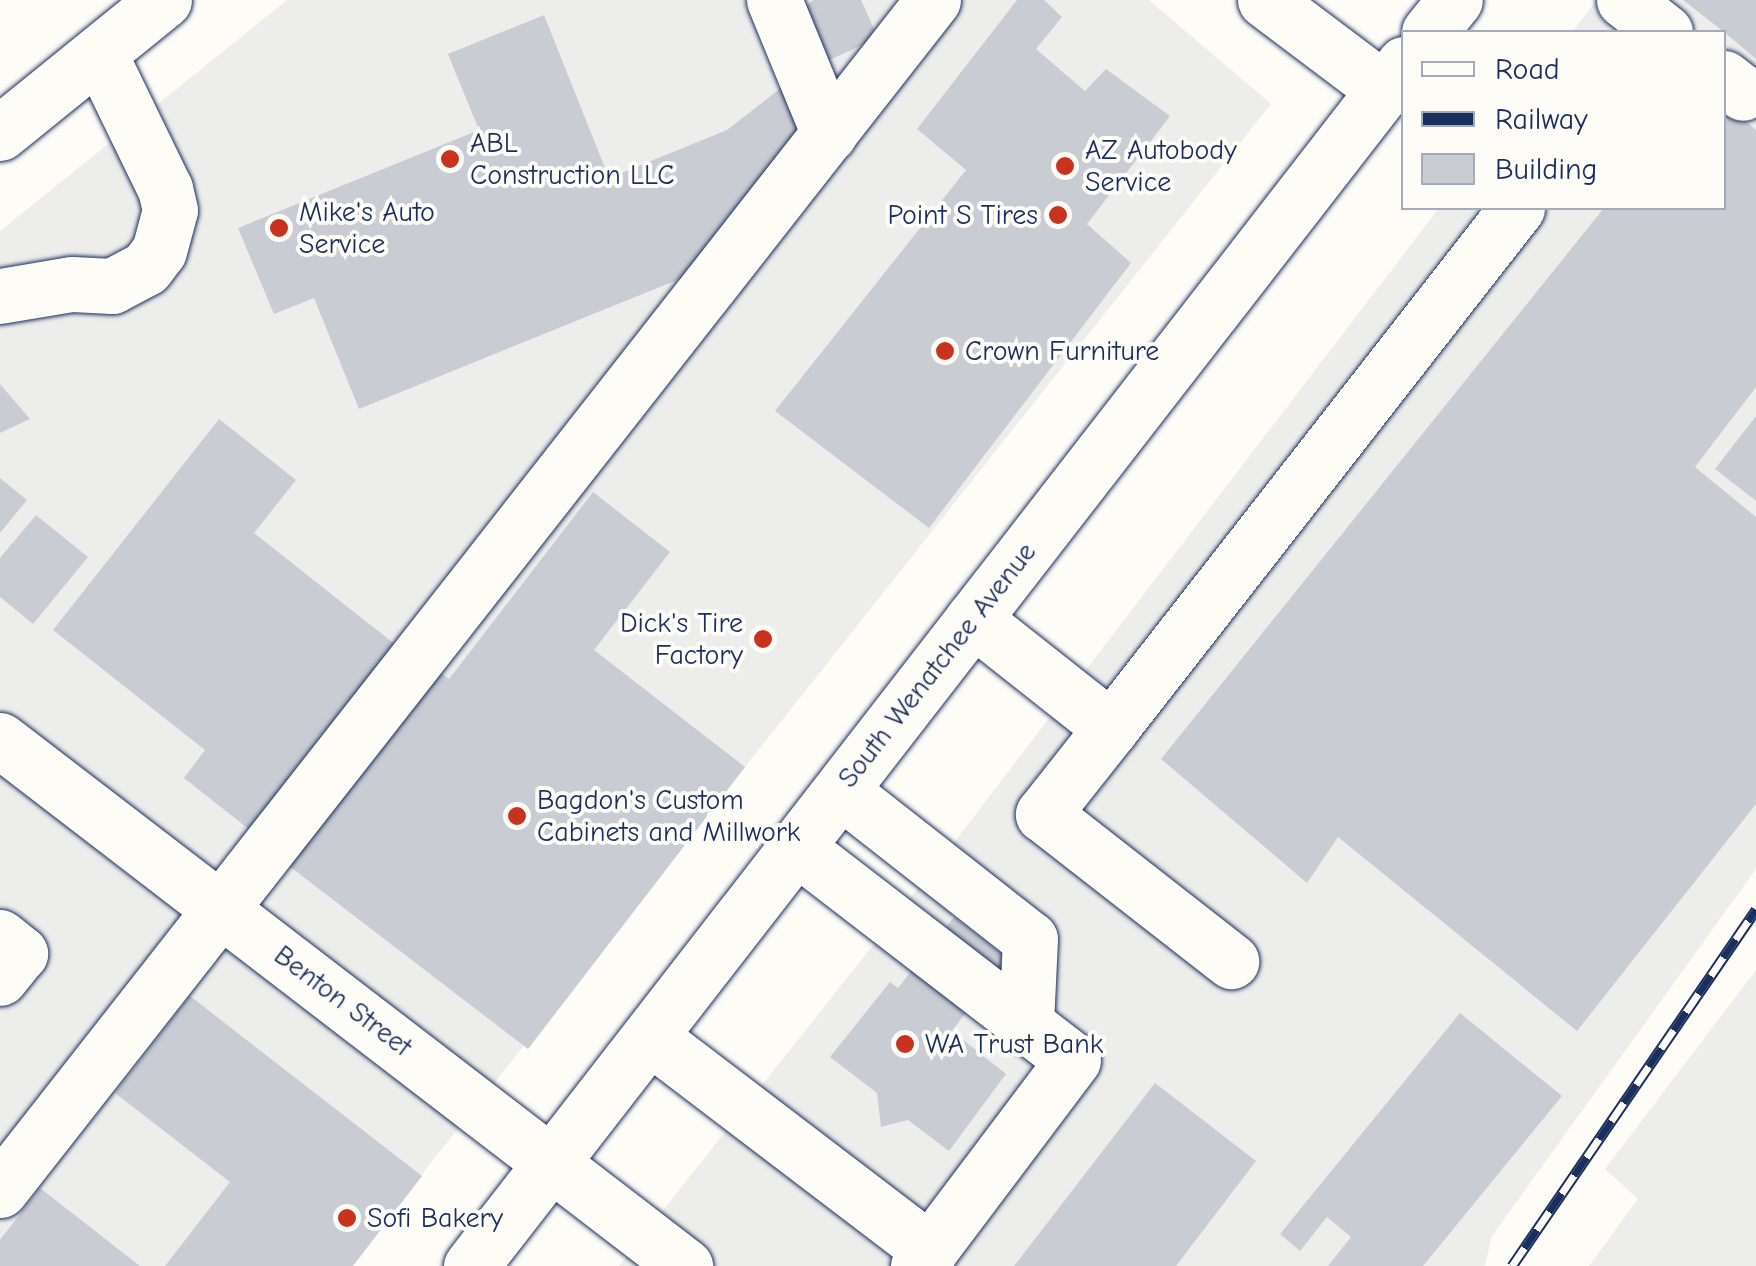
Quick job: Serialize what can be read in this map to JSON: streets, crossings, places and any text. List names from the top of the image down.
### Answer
{
  "streets": {
    "main road": ["South Wenatchee Avenue", "Benton Street"]
  },
  "crossings": [
    ["South Wenatchee Avenue", "Benton Street"]
  ],
  "places": [
    "ABL Construction LLC",
    "AZ Autobody Service",
    "Point S Tires",
    "Mike's Auto Service",
    "Crown Furniture",
    "Dick's Tire Factory",
    "Bagdon's Custom Cabinets and Millwork",
    "WA Trust Bank",
    "Sofi Bakery"
  ],
  "legend": ["Road", "Railway", "Building"]
}
